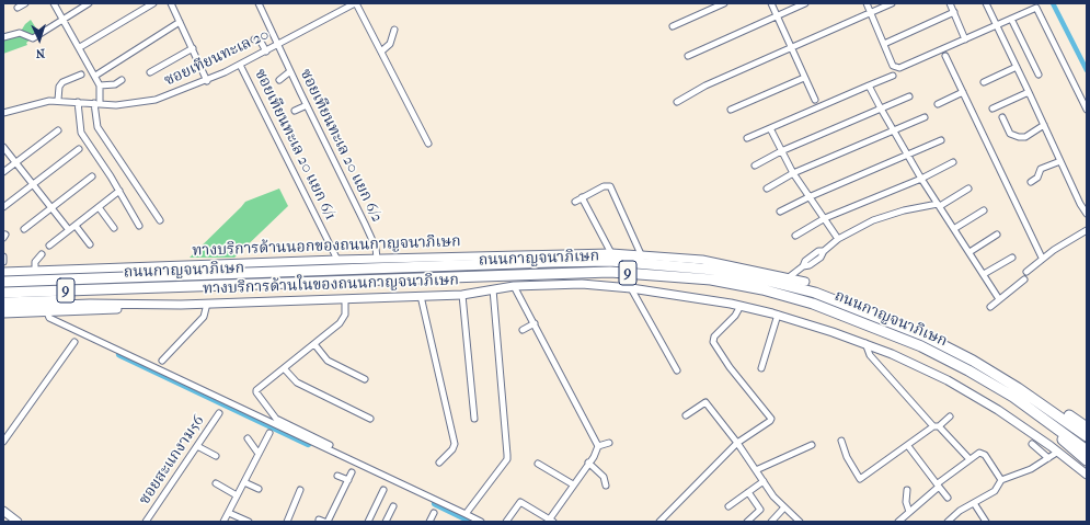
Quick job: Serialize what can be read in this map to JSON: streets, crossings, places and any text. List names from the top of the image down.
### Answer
{
  "streets": {
    "highway": ["ถนนกาญจนาภิเษก", "9"],
    "main road": ["ทางบริการด้านนอกของถนนกาญจนาภิเษก", "ทางบริการด้านในของถนนกาญจนาภิเษก"],
    "street": [
      "ซอยเทียนทะเล 20",
      "ซอยเทียนทะเล 20 แยก 6/1",
      "ซอยเทียนทะเล 20 แยก 6/2",
      "ซอยสะแกงาม56"
    ]
  },
  "crossings": [
    ["ซอยเทียนทะเล 20", "ซอยเทียนทะเล 20 แยก 6/1"],
    ["ซอยเทียนทะเล 20", "ซอยเทียนทะเล 20 แยก 6/2"],
    ["ซอยเทียนทะเล 20 แยก 6/1", "ทางบริการด้านนอกของถนนกาญจนาภิเษก"],
    ["ซอยเทียนทะเล 20 แยก 6/2", "ทางบริการด้านนอกของถนนกาญจนาภิเษก"],
    ["ถนนกาญจนาภิเษก", "ทางบริการด้านในของถนนกาญจนาภิเษก"]
  ],
  "north": "bottom"
}
